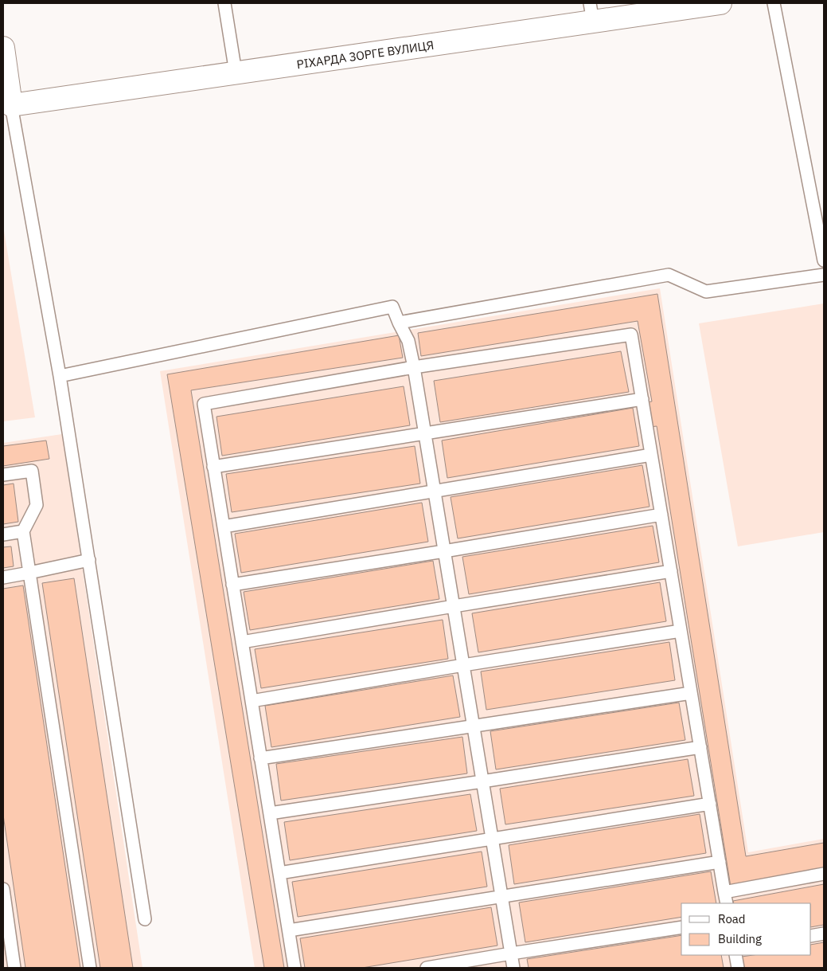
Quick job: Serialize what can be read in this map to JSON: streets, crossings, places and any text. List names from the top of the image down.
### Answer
{
  "streets": {
    "street": ["РІХАРДА ЗОРГЕ ВУЛИЦЯ"]
  },
  "legend": ["Road", "Building"]
}
